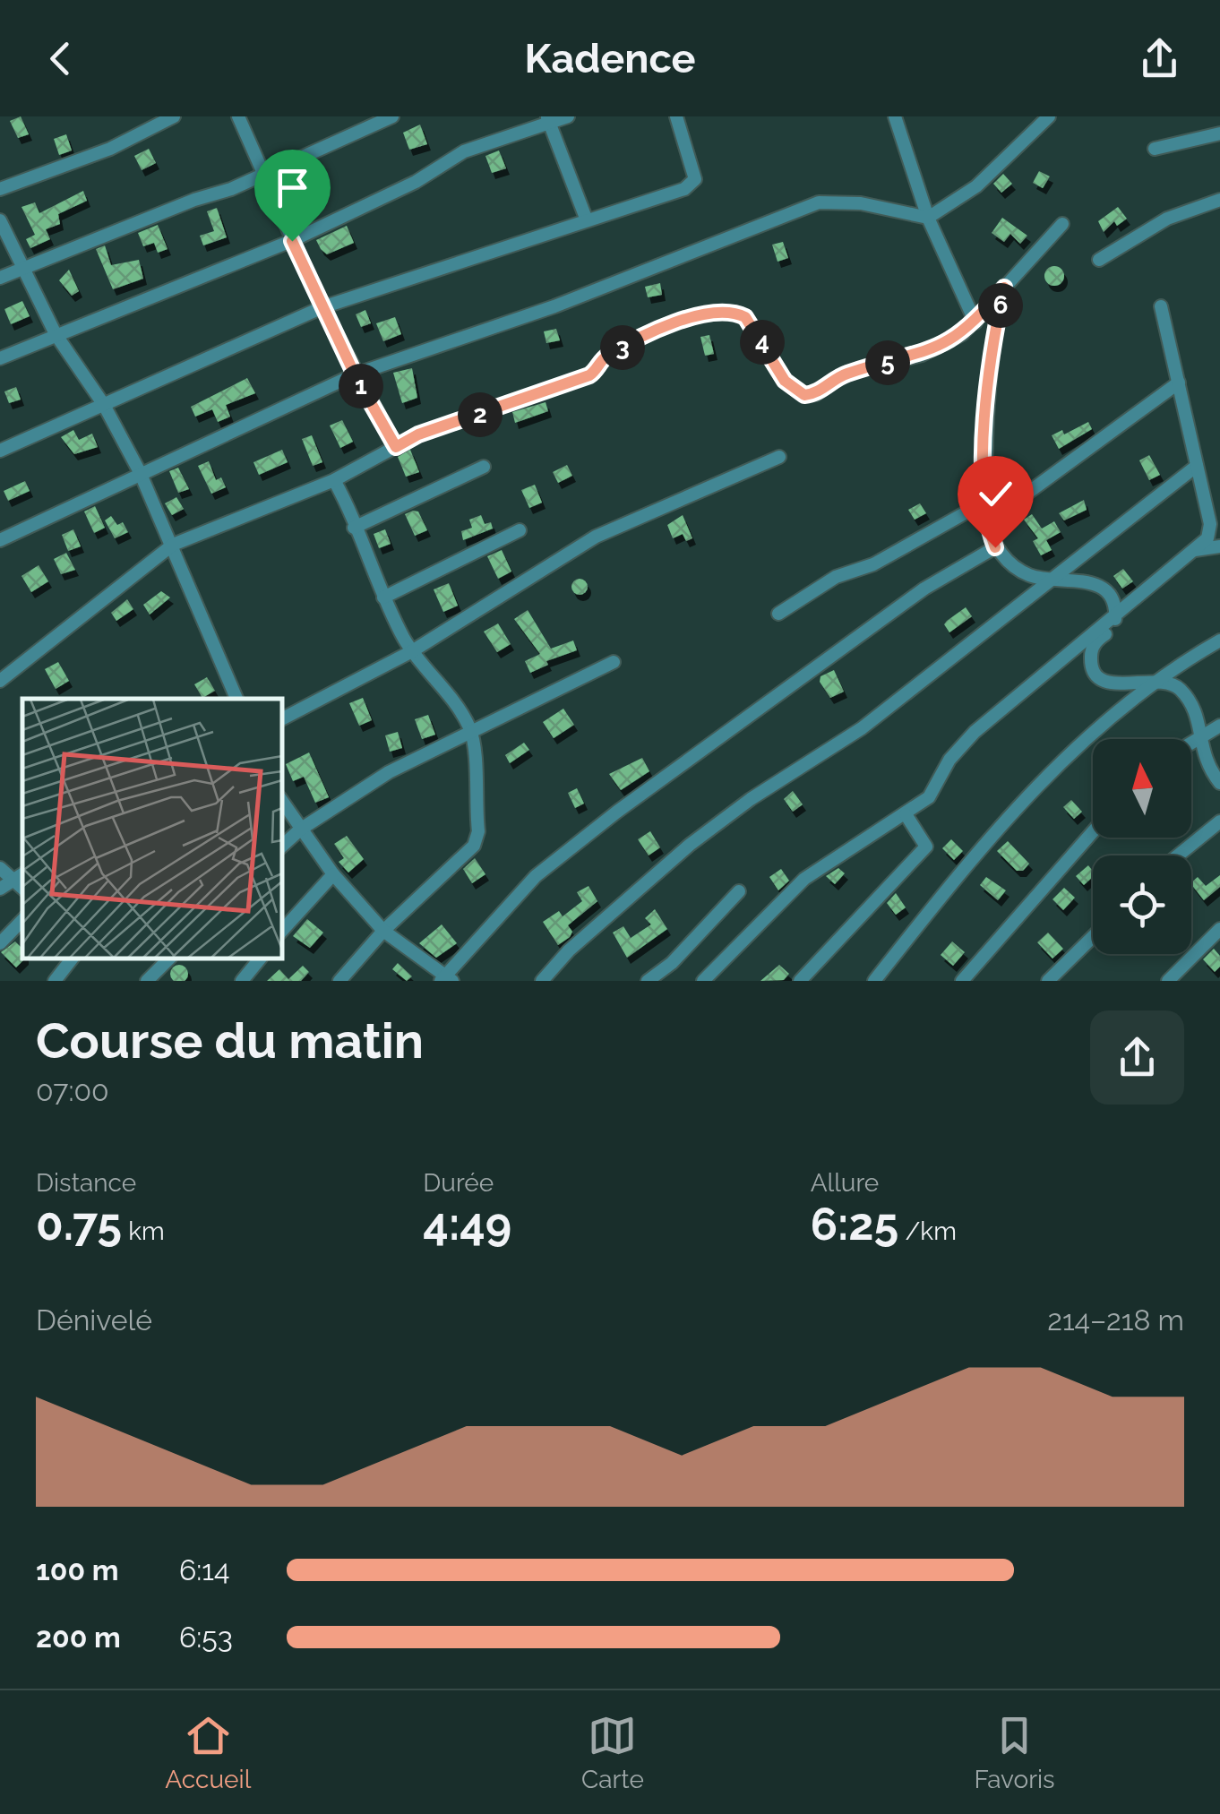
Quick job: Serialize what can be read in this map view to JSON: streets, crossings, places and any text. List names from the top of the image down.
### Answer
{
  "north": "top",
  "page": {
    "header": "Kadence",
    "pins": [
      "6",
      "4",
      "3",
      "5",
      "1",
      "2"
    ],
    "heading": ["Course du matin", "07:00"],
    "stats": [
      ["Distance", "0.75 km"],
      ["Durée", "4:49"],
      ["Allure", "6:25 /km"]
    ],
    "chart": ["Dénivelé", "214–218 m"],
    "list": [
      {
        "name": "100 m",
        "note": "6:14"
      },
      {
        "name": "200 m",
        "note": "6:53"
      }
    ],
    "tabs": ["Accueil", "Carte", "Favoris"]
  }
}
